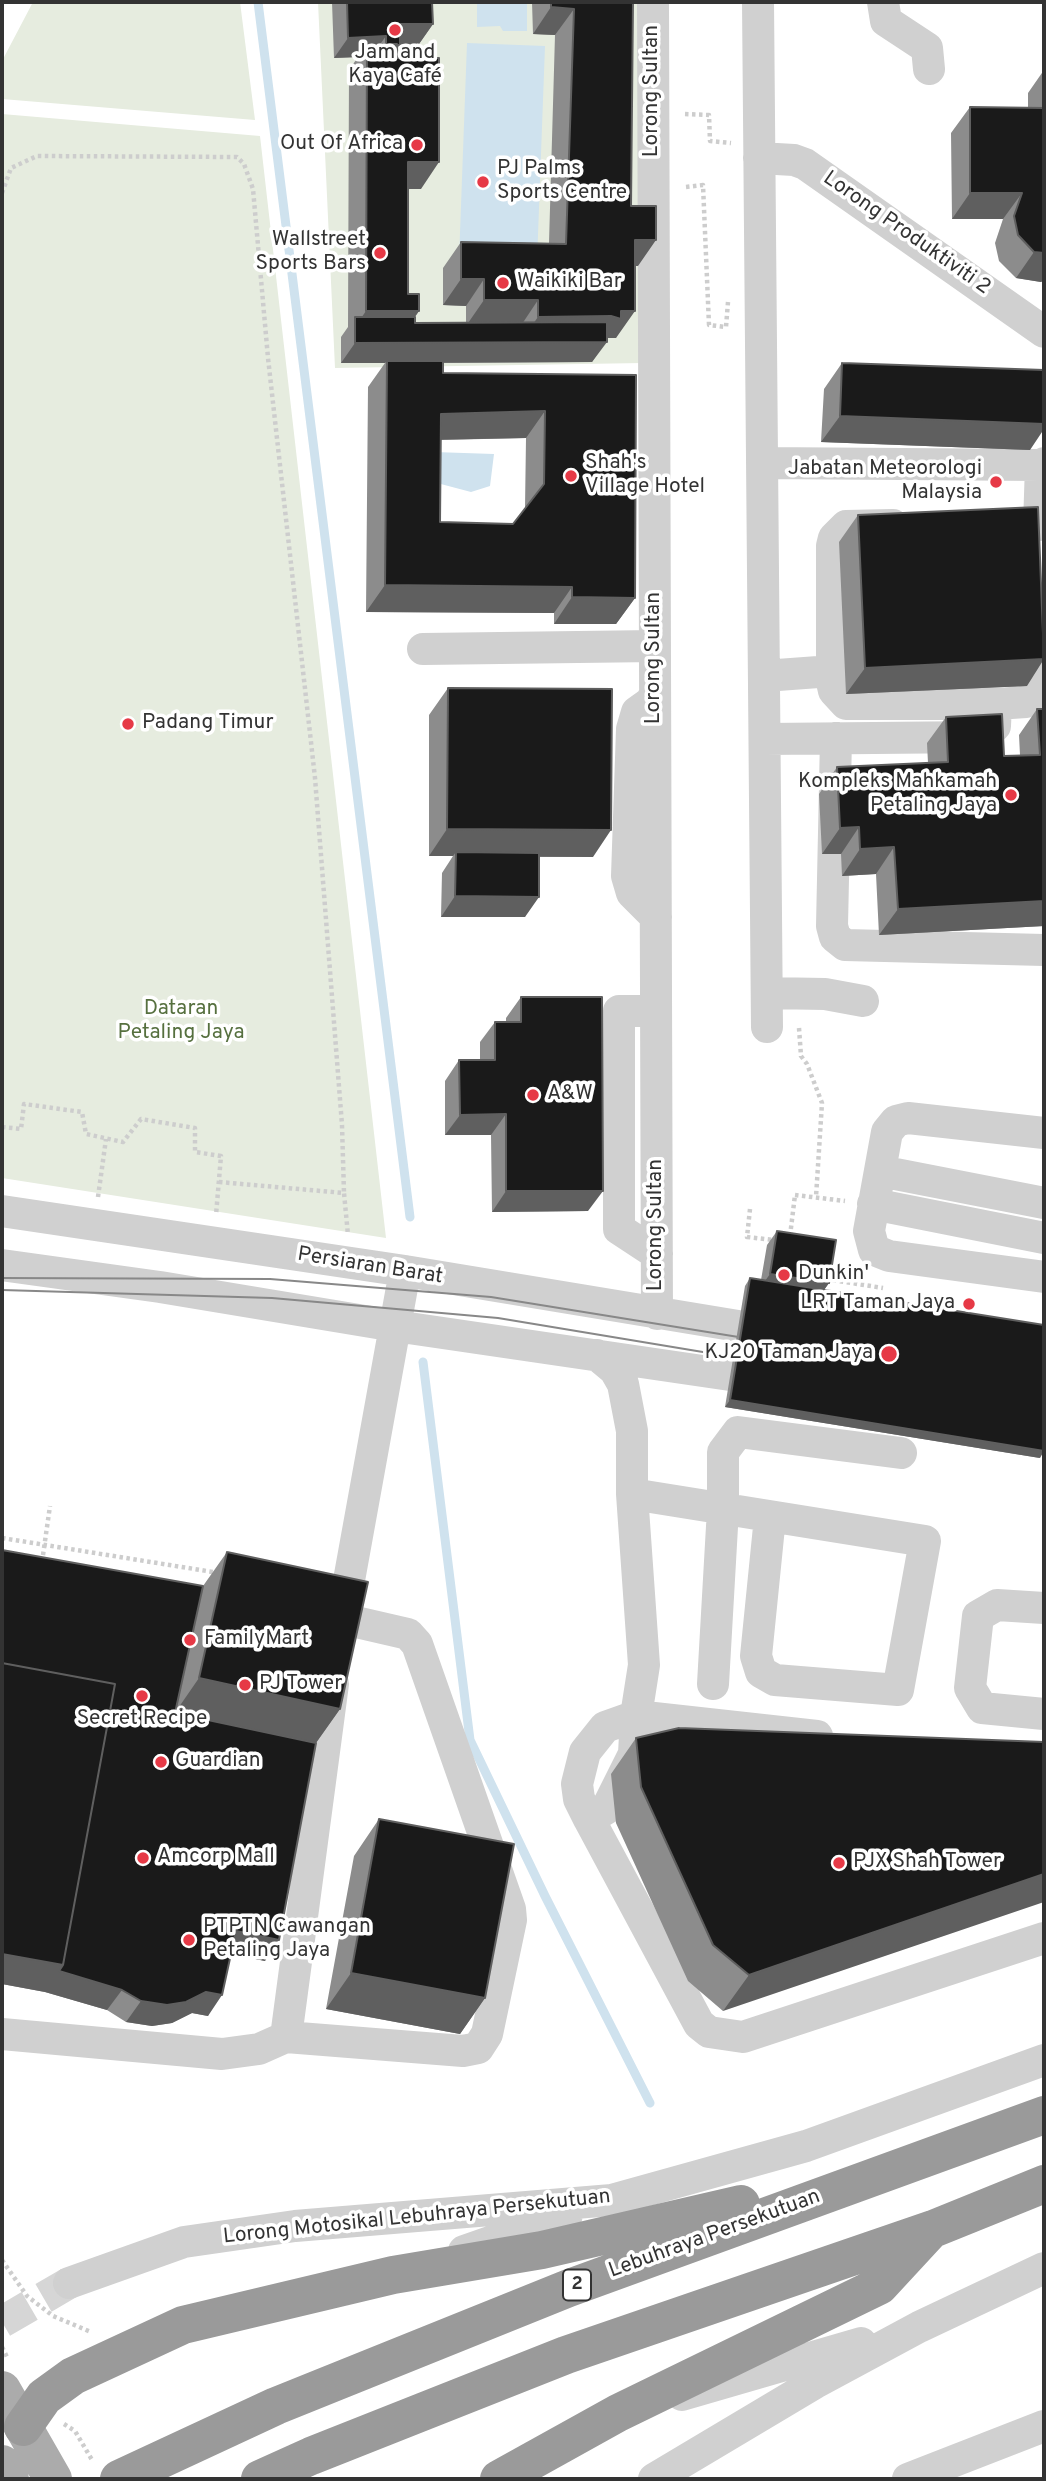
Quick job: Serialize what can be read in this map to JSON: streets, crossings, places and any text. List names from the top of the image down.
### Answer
{
  "streets": {
    "highway": ["Lebuhraya Persekutuan", "2"],
    "street": [
      "Lorong Sultan",
      "Lorong Produktiviti 2",
      "Persiaran Barat",
      "Lorong Motosikal Lebuhraya Persekutuan"
    ]
  },
  "crossings": [
    ["Lorong Sultan", "Persiaran Barat"]
  ],
  "parks": ["Dataran Petaling Jaya"],
  "places": [
    "Jam and Kaya Café",
    "Out Of Africa",
    "PJ Palms Sports Centre",
    "Wallstreet Sports Bars",
    "Waikiki Bar",
    "Shah's Village Hotel",
    "Jabatan Meteorologi Malaysia",
    "Padang Timur",
    "Kompleks Mahkamah Petaling Jaya",
    "A&W",
    "Dunkin'",
    "LRT Taman Jaya",
    "KJ20 Taman Jaya",
    "FamilyMart",
    "PJ Tower",
    "Secret Recipe",
    "Guardian",
    "Amcorp Mall",
    "PJX Shah Tower",
    "PTPTN Cawangan Petaling Jaya"
  ]
}
